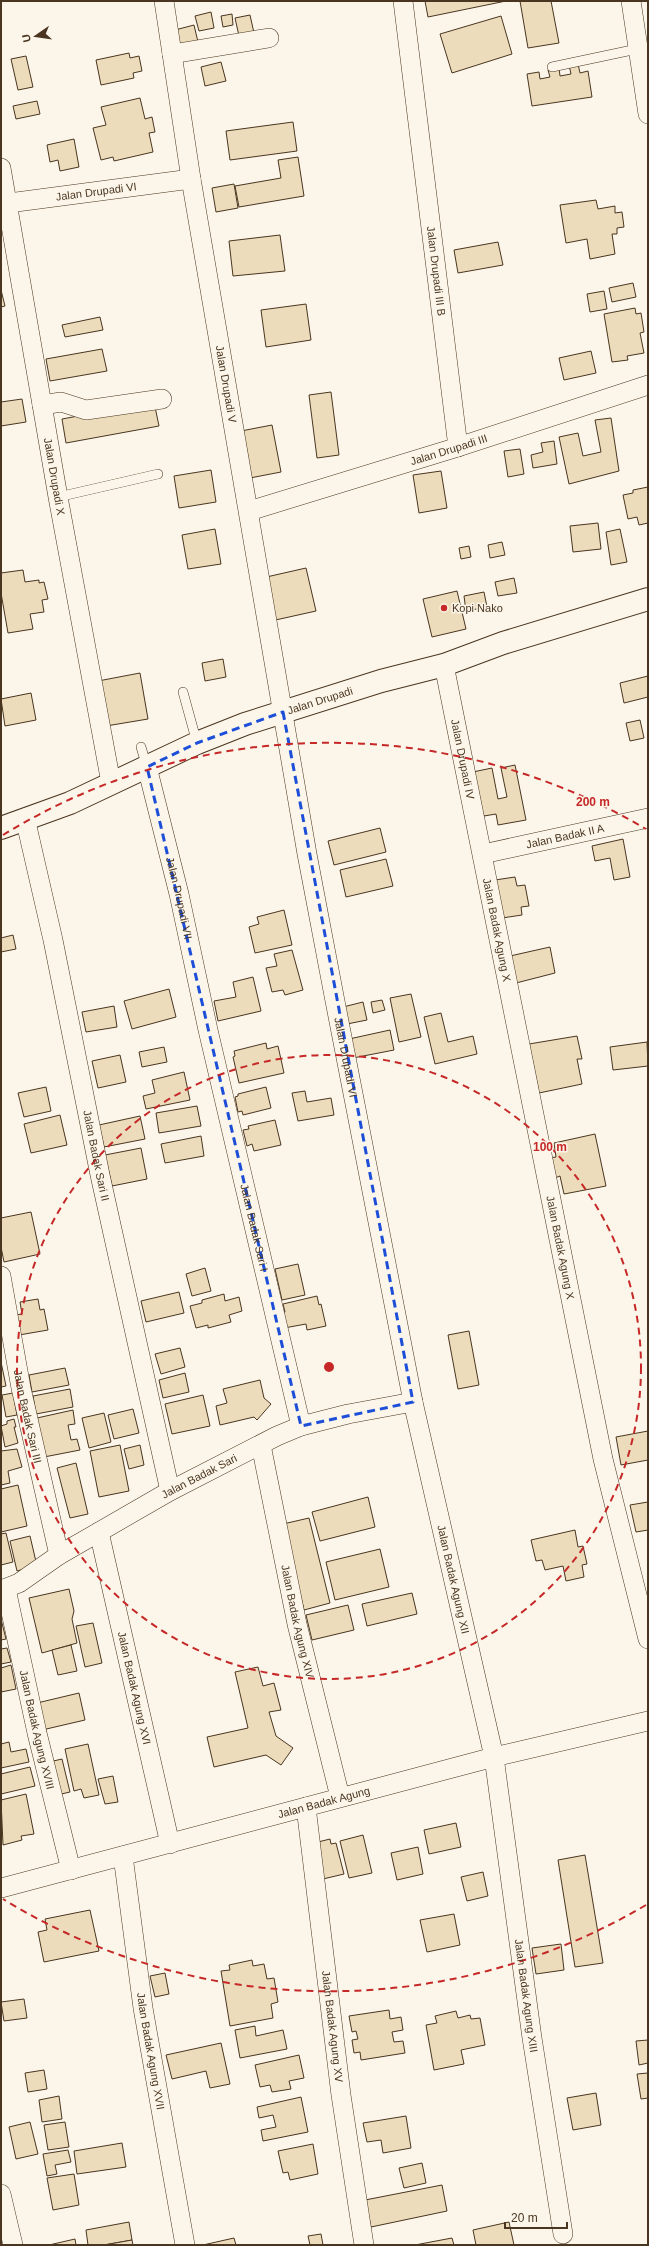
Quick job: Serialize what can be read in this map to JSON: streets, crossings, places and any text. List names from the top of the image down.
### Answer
{
  "streets": {
    "street": [
      "Jalan Drupadi VI",
      "Jalan Drupadi III B",
      "Jalan Drupadi V",
      "Jalan Drupadi III",
      "Jalan Drupadi X",
      "Jalan Drupadi",
      "Jalan Drupadi IV",
      "Jalan Badak II A",
      "Jalan Drupadi VII",
      "Jalan Badak Agung X",
      "Jalan Badak Sari II",
      "Jalan Badak Sari I",
      "Jalan Badak Sari III",
      "Jalan Badak Sari",
      "Jalan Badak Agung XII",
      "Jalan Badak Agung XIV",
      "Jalan Badak Agung XVI",
      "Jalan Badak Agung XVIII",
      "Jalan Badak Agung",
      "Jalan Badak Agung XIII",
      "Jalan Badak Agung XV",
      "Jalan Badak Agung XVII"
    ]
  },
  "crossings": [
    ["Jalan Drupadi VI", "Jalan Drupadi V"],
    ["Jalan Drupadi VI", "Jalan Drupadi X"],
    ["Jalan Drupadi VI", "Jalan Drupadi"],
    ["Jalan Drupadi VI", "Jalan Badak Sari"],
    ["Jalan Drupadi VI", "Jalan Badak Agung XII"],
    ["Jalan Drupadi III B", "Jalan Drupadi III"],
    ["Jalan Drupadi V", "Jalan Drupadi III"],
    ["Jalan Drupadi V", "Jalan Drupadi"],
    ["Jalan Drupadi X", "Jalan Drupadi"],
    ["Jalan Drupadi", "Jalan Drupadi IV"],
    ["Jalan Drupadi", "Jalan Drupadi VII"],
    ["Jalan Drupadi", "Jalan Badak Sari II"],
    ["Jalan Drupadi IV", "Jalan Badak II A"],
    ["Jalan Drupadi IV", "Jalan Badak Agung X"],
    ["Jalan Badak II A", "Jalan Badak Agung X"],
    ["Jalan Drupadi VII", "Jalan Badak Sari I"],
    ["Jalan Badak Sari II", "Jalan Badak Sari"],
    ["Jalan Badak Sari I", "Jalan Badak Sari"],
    ["Jalan Badak Sari III", "Jalan Badak Sari"],
    ["Jalan Badak Sari", "Jalan Badak Agung XII"],
    ["Jalan Badak Sari", "Jalan Badak Agung XIV"],
    ["Jalan Badak Sari", "Jalan Badak Agung XVI"],
    ["Jalan Badak Sari", "Jalan Badak Agung XVIII"],
    ["Jalan Badak Agung XII", "Jalan Badak Agung"],
    ["Jalan Badak Agung XII", "Jalan Badak Agung XIII"],
    ["Jalan Badak Agung XIV", "Jalan Badak Agung"],
    ["Jalan Badak Agung XVI", "Jalan Badak Agung"],
    ["Jalan Badak Agung XVIII", "Jalan Badak Agung"],
    ["Jalan Badak Agung", "Jalan Badak Agung XIII"],
    ["Jalan Badak Agung", "Jalan Badak Agung XV"],
    ["Jalan Badak Agung", "Jalan Badak Agung XVII"]
  ],
  "places": ["Kopi Nako"],
  "scale_bar": "20 m",
  "north": "left",
  "rings": ["200 m", "100 m"]
}
